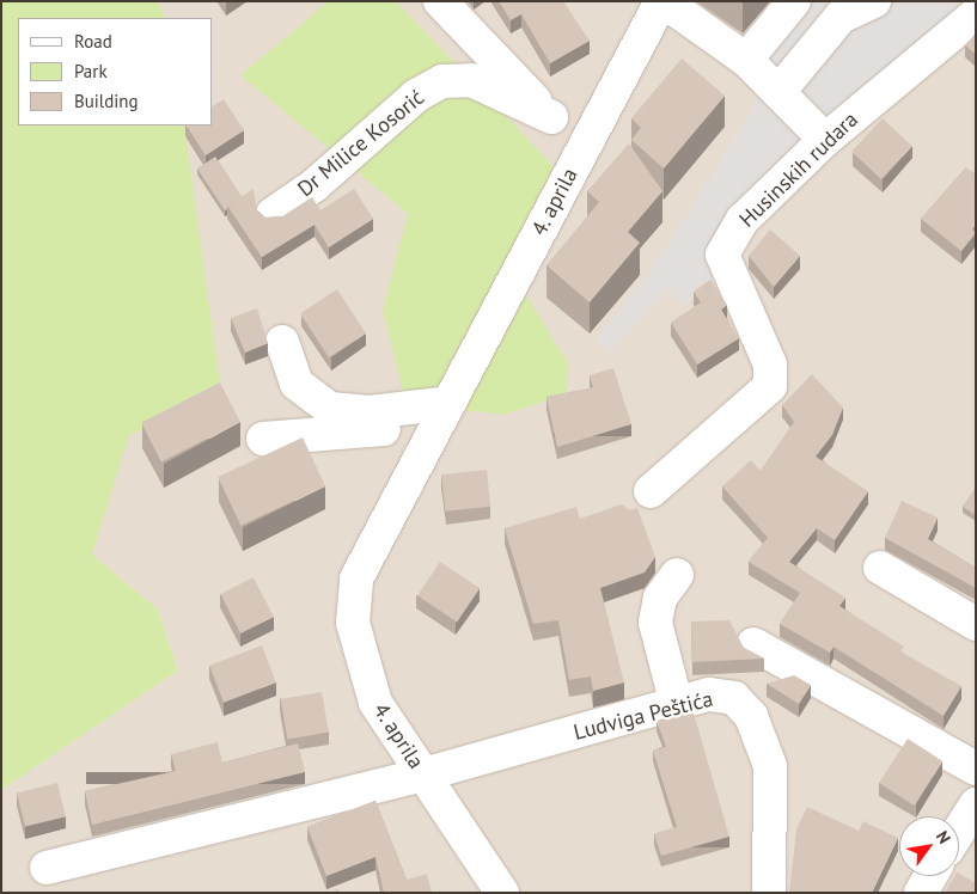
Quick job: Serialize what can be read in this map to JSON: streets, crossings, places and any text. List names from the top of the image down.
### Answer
{
  "streets": {
    "street": [
      "Dr Milice Kosorić",
      "Husinskih rudara",
      "4. aprila",
      "Ludviga Peštića"
    ]
  },
  "crossings": [
    ["Dr Milice Kosorić", "4. aprila"],
    ["4. aprila", "Ludviga Peštića"]
  ],
  "legend": ["Road", "Park", "Building"],
  "north": "top right"
}
